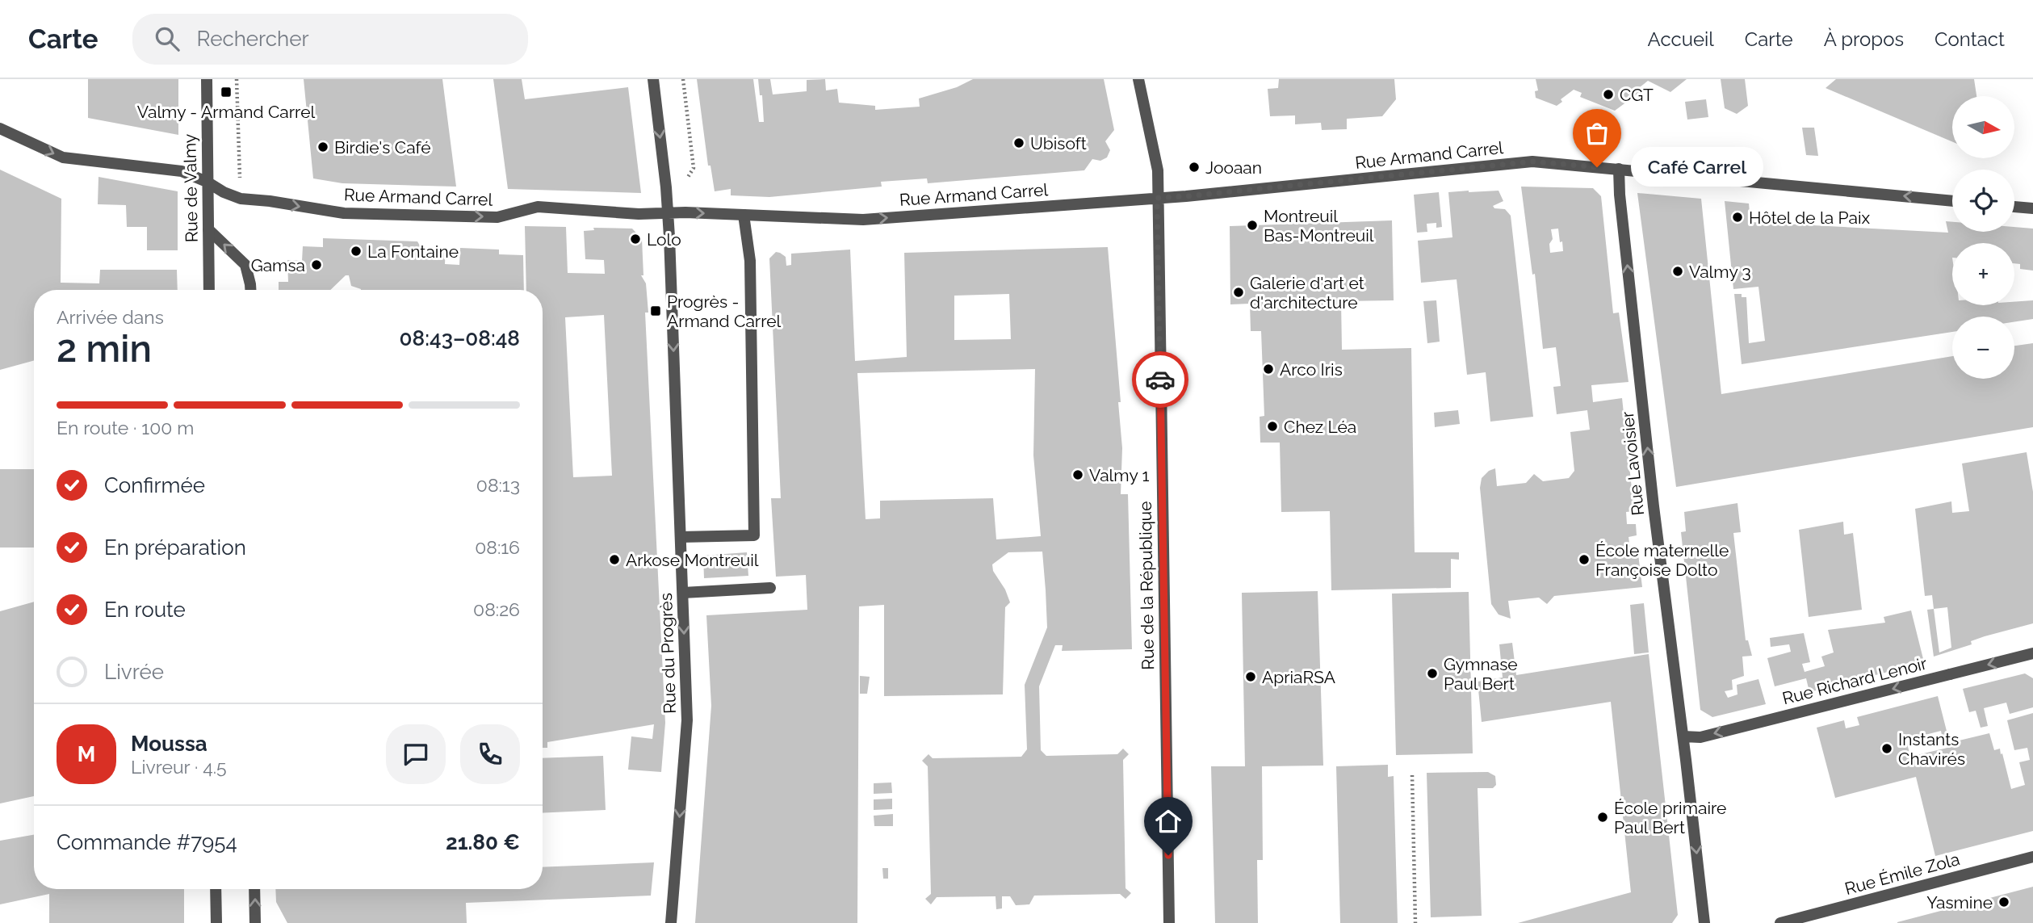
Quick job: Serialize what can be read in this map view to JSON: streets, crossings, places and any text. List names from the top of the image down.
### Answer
{
  "streets": {
    "street": [
      "Rue Armand Carrel",
      "Rue de Valmy",
      "Rue Lavoisier",
      "Rue de la République",
      "Rue du Progrès",
      "Rue Richard Lenoir",
      "Rue Émile Zola"
    ]
  },
  "crossings": [
    ["Rue Armand Carrel", "Rue de Valmy"],
    ["Rue Armand Carrel", "Rue Lavoisier"],
    ["Rue Armand Carrel", "Rue de la République"],
    ["Rue Armand Carrel", "Rue du Progrès"],
    ["Rue Lavoisier", "Rue Richard Lenoir"]
  ],
  "one_way": ["Rue du Progrès", "Rue Richard Lenoir"],
  "places": {
    "transit": ["Valmy - Armand Carrel", "Progrès - Armand Carrel"],
    "other": [
      "CGT",
      "Ubisoft",
      "Birdie's Café",
      "Jooaan",
      "Café Carrel",
      "Hôtel de la Paix",
      "Montreuil Bas-Montreuil",
      "Lolo",
      "La Fontaine",
      "Gamsa",
      "Valmy 3",
      "Galerie d'art et d'architecture",
      "Arco Iris",
      "Chez Léa",
      "Valmy 1",
      "Arkose Montreuil",
      "École maternelle Françoise Dolto",
      "Gymnase Paul Bert",
      "ApriaRSA",
      "Instants Chavirés",
      "École primaire Paul Bert",
      "Yasmine"
    ]
  },
  "north": "right",
  "page": {
    "header": "Carte",
    "search": "Rechercher",
    "nav": [
      "Accueil",
      "Carte",
      "À propos",
      "Contact"
    ],
    "map_buttons": ["+", "−"],
    "bubble": "Café Carrel",
    "heading": ["2 min", "Arrivée dans", "08:43–08:48"],
    "panel": [
      "Moussa",
      "Livreur · 4.5",
      "Commande #7954",
      "21.80 €"
    ],
    "bar": "En route · 100 m",
    "list": [
      ["Confirmée", "08:13"],
      ["En préparation", "08:16"],
      ["En route", "08:26"],
      "Livrée"
    ],
    "round": "M"
  }
}
